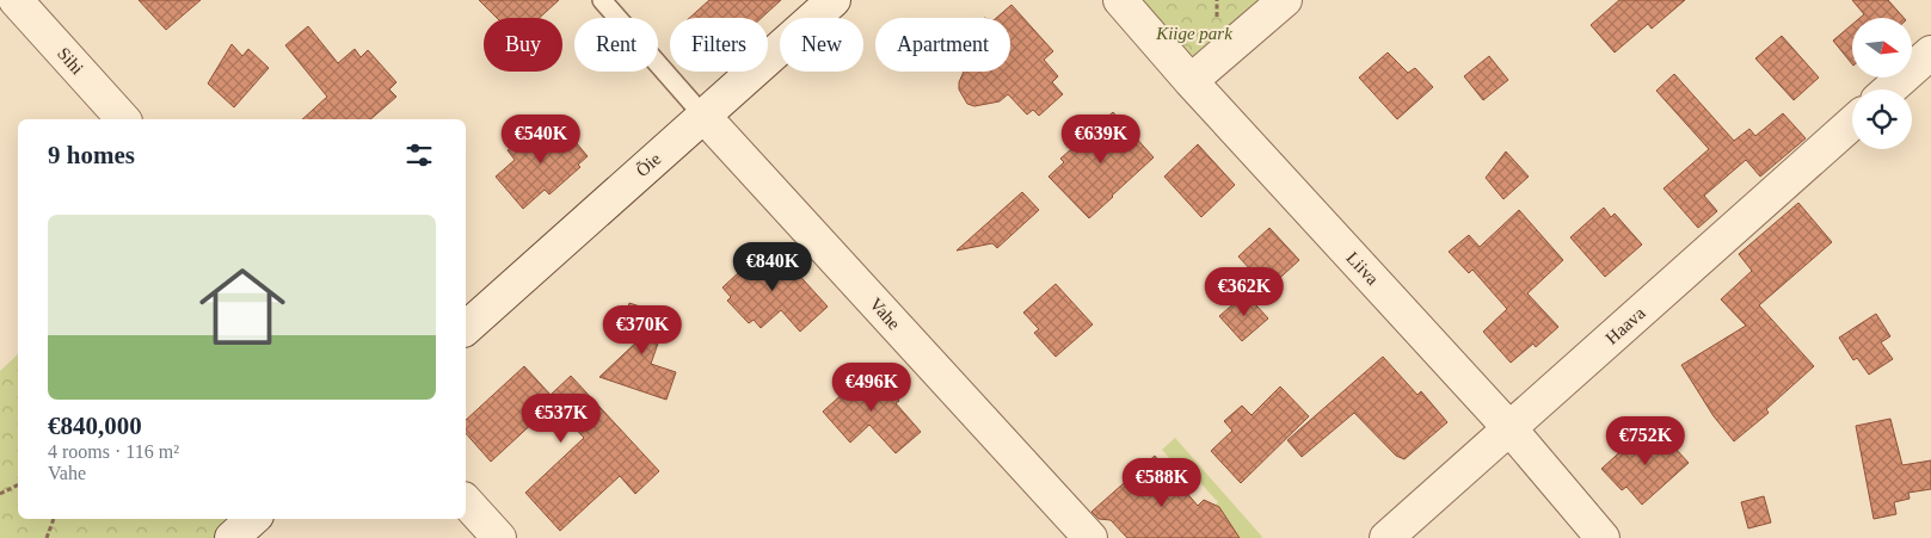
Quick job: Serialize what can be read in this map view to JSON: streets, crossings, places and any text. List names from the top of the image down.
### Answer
{
  "streets": {
    "street": [
      "Sihi",
      "Õie",
      "Liiva",
      "Vahe",
      "Haava"
    ]
  },
  "crossings": [
    ["Õie", "Vahe"],
    ["Liiva", "Haava"]
  ],
  "parks": ["Kiige park"],
  "north": "right",
  "page": {
    "chip": [
      "Buy",
      "Rent",
      "Filters",
      "New",
      "Apartment"
    ],
    "price": [
      "€540K",
      "€639K",
      "€840K",
      "€362K",
      "€370K",
      "€496K",
      "€537K",
      "€752K",
      "€588K"
    ],
    "heading": "9 homes",
    "list": [
      {
        "name": "€840,000",
        "note": "4 rooms · 116 m² · Vahe"
      }
    ]
  }
}
